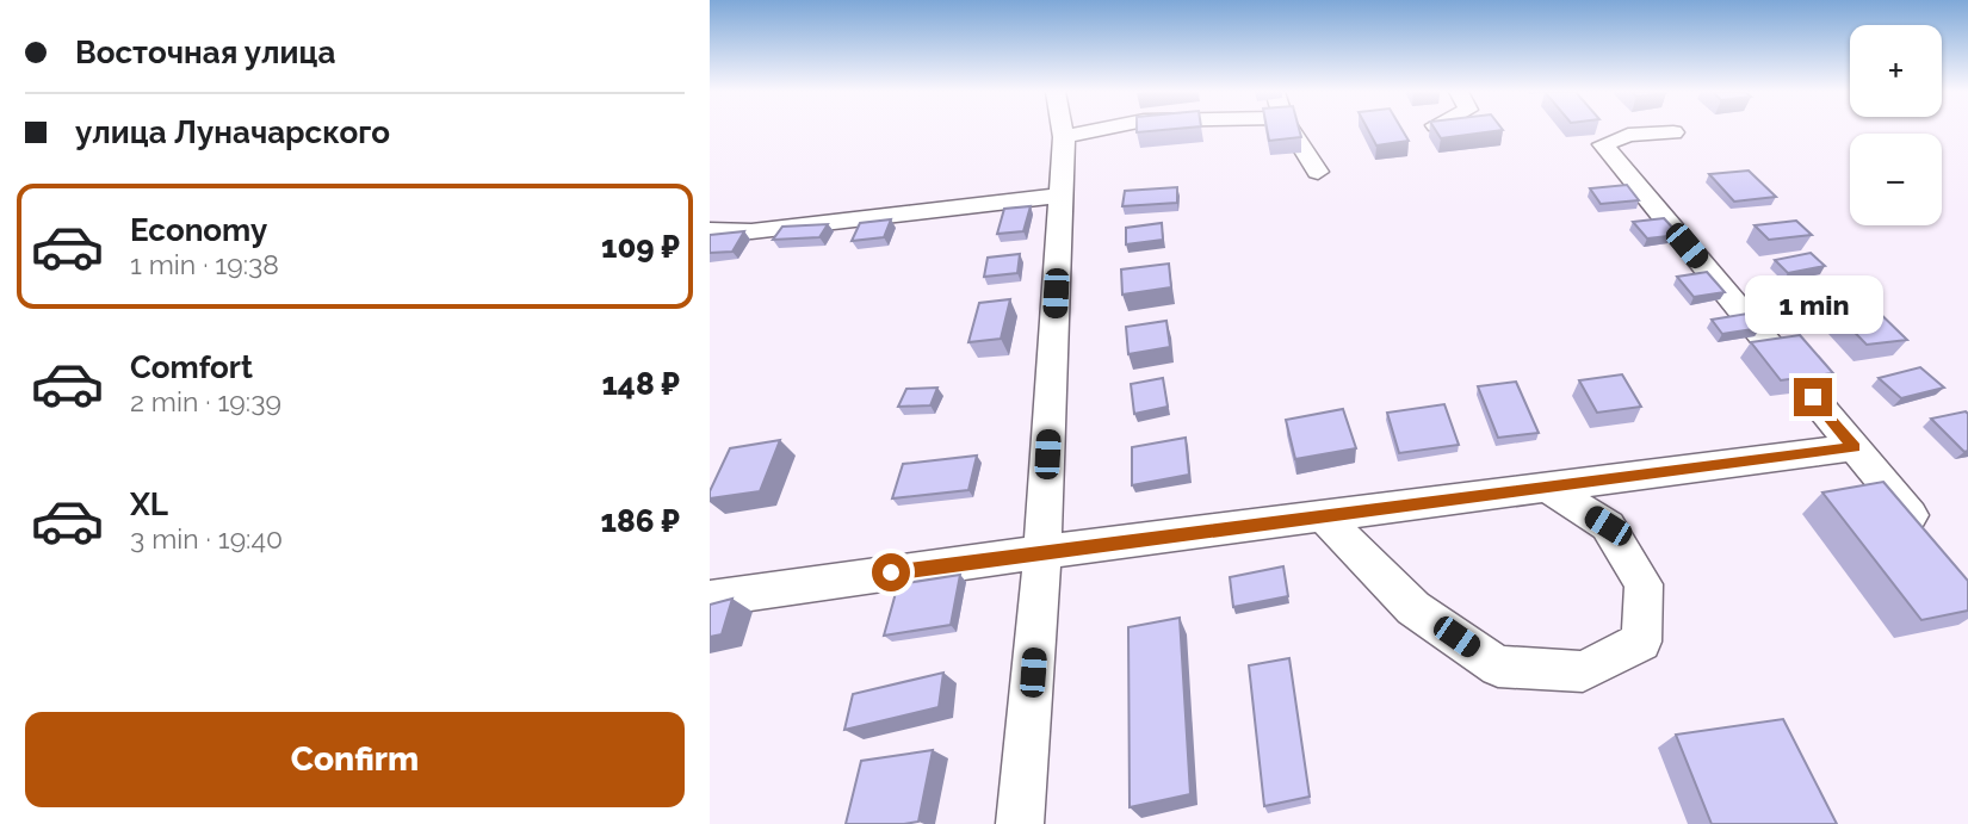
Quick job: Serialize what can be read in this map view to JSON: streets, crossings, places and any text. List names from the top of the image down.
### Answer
{
  "page": {
    "banner": ["Восточная улица", "улица Луначарского"],
    "map_buttons": ["+", "−"],
    "list": [
      {
        "name": "Economy",
        "note": "1 min · 19:38",
        "value": "109 ₽"
      },
      {
        "name": "Comfort",
        "note": "2 min · 19:39",
        "value": "148 ₽"
      },
      {
        "name": "XL",
        "note": "3 min · 19:40",
        "value": "186 ₽"
      }
    ],
    "bubble": "1 min",
    "buttons": "Confirm"
  }
}
